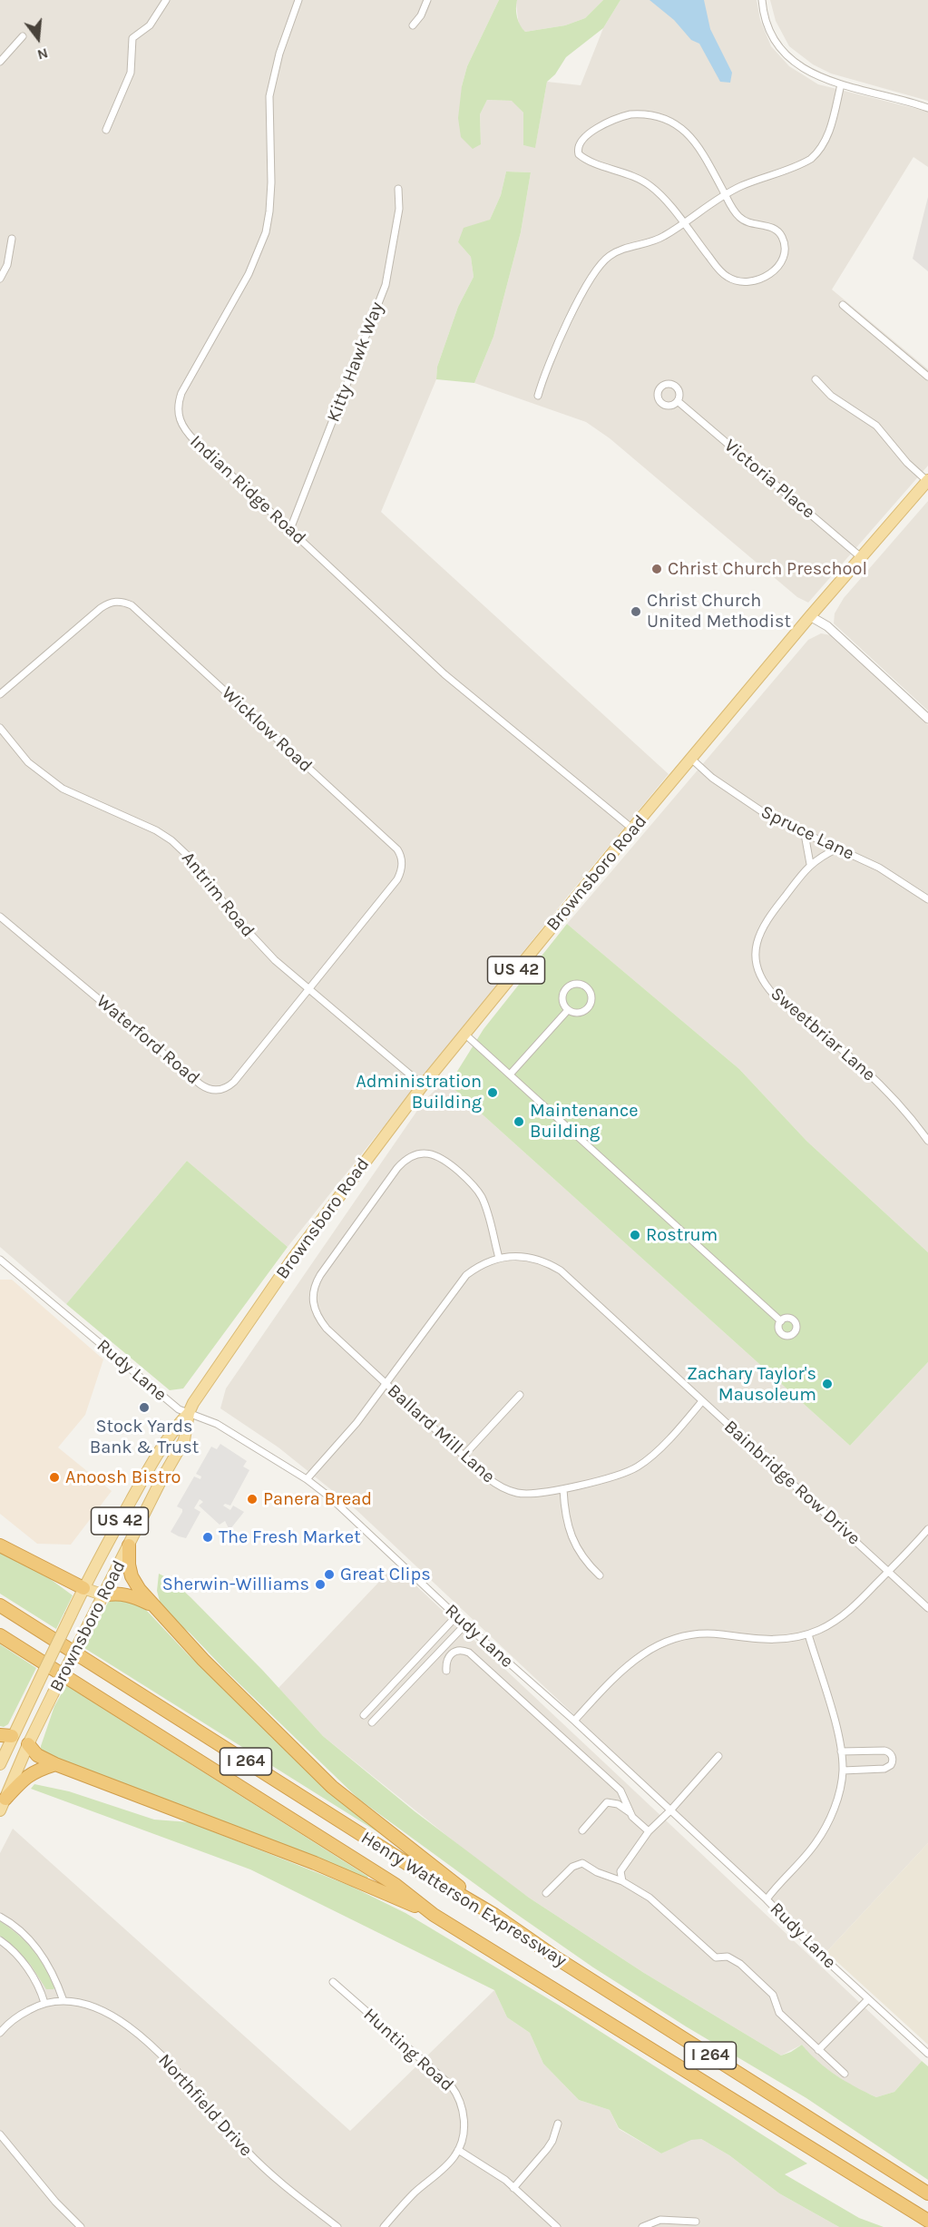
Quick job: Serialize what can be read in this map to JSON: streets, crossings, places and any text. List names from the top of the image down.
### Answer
{
  "streets": {
    "highway": ["I 264", "Henry Watterson Expressway"],
    "main road": ["Brownsboro Road", "US 42"],
    "street": [
      "Kitty Hawk Way",
      "Victoria Place",
      "Indian Ridge Road",
      "Wicklow Road",
      "Spruce Lane",
      "Antrim Road",
      "Sweetbriar Lane",
      "Waterford Road",
      "Rudy Lane",
      "Ballard Mill Lane",
      "Bainbridge Row Drive",
      "Hunting Road",
      "Northfield Drive"
    ]
  },
  "crossings": [
    ["Kitty Hawk Way", "Indian Ridge Road"],
    ["Victoria Place", "Brownsboro Road"],
    ["Indian Ridge Road", "Brownsboro Road"],
    ["Wicklow Road", "Antrim Road"],
    ["Wicklow Road", "Waterford Road"],
    ["Spruce Lane", "Brownsboro Road"],
    ["Spruce Lane", "Sweetbriar Lane"],
    ["Brownsboro Road", "Antrim Road"],
    ["Brownsboro Road", "Rudy Lane"],
    ["Antrim Road", "Waterford Road"],
    ["Rudy Lane", "Bainbridge Row Drive"],
    ["Ballard Mill Lane", "Bainbridge Row Drive"]
  ],
  "places": [
    "Christ Church Preschool",
    "Christ Church United Methodist",
    "Administration Building",
    "Maintenance Building",
    "Rostrum",
    "Zachary Taylor's Mausoleum",
    "Stock Yards Bank & Trust",
    "Anoosh Bistro",
    "Panera Bread",
    "The Fresh Market",
    "Great Clips",
    "Sherwin-Williams"
  ],
  "north": "bottom"
}
